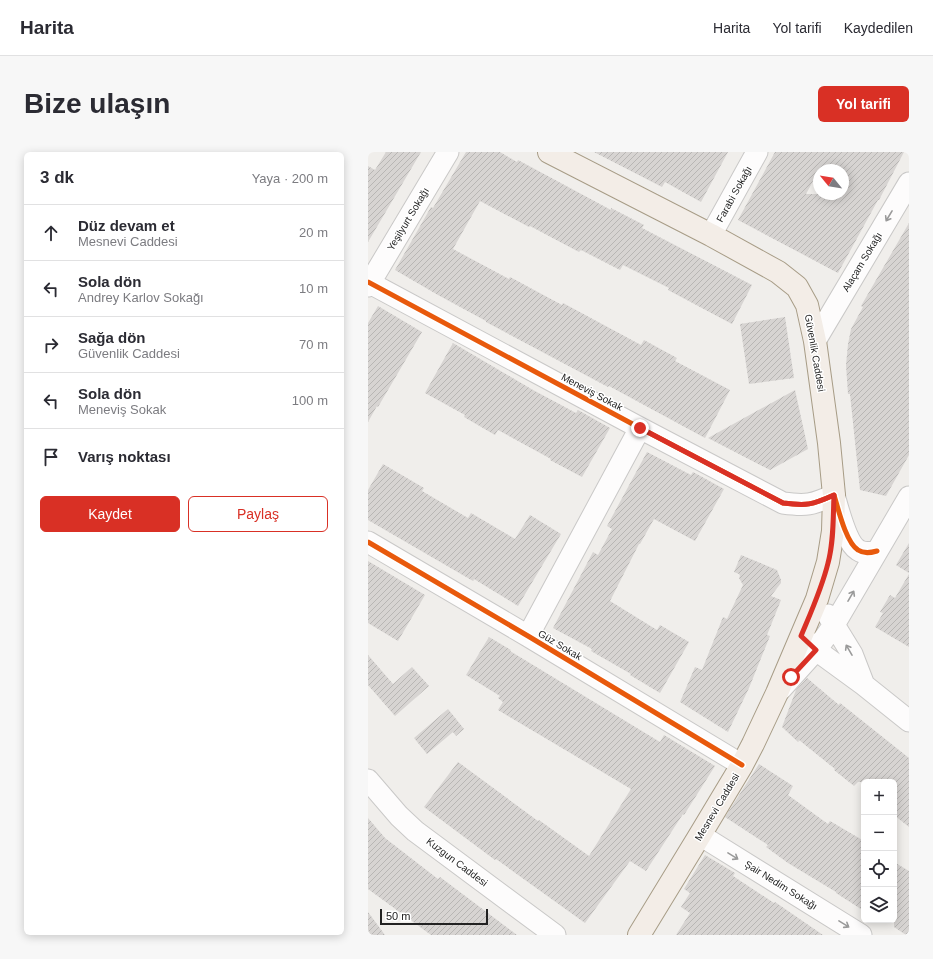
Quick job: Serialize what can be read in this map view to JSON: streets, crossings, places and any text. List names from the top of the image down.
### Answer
{
  "streets": {
    "main road": ["Güvenlik Caddesi", "Mesnevi Caddesi"],
    "street": [
      "Farabi Sokağı",
      "Yeşilyurt Sokağı",
      "Alaçam Sokağı",
      "Meneviş Sokak",
      "Güz Sokak",
      "Kuzgun Caddesi",
      "Şair Nedim Sokağı"
    ]
  },
  "crossings": [
    ["Farabi Sokağı", "Güvenlik Caddesi"],
    ["Yeşilyurt Sokağı", "Meneviş Sokak"],
    ["Alaçam Sokağı", "Güvenlik Caddesi"],
    ["Güvenlik Caddesi", "Meneviş Sokak"],
    ["Güvenlik Caddesi", "Mesnevi Caddesi"],
    ["Güz Sokak", "Mesnevi Caddesi"],
    ["Mesnevi Caddesi", "Şair Nedim Sokağı"]
  ],
  "one_way": ["Alaçam Sokağı", "Şair Nedim Sokağı"],
  "scale_bar": "50 m",
  "north": "top left",
  "page": {
    "header": "Harita",
    "nav": ["Harita", "Yol tarifi", "Kaydedilen"],
    "buttons": [
      "Yol tarifi",
      ["Kaydet", "Paylaş"]
    ],
    "title": "Bize ulaşın",
    "heading": ["3 dk", "Yaya · 200 m"],
    "list": [
      ["Düz devam et", "Mesnevi Caddesi", "20 m"],
      ["Sola dön", "Andrey Karlov Sokağı", "10 m"],
      ["Sağa dön", "Güvenlik Caddesi", "70 m"],
      ["Sola dön", "Meneviş Sokak", "100 m"],
      "Varış noktası"
    ],
    "map_buttons": ["+", "−"],
    "scale": "50 m"
  }
}
